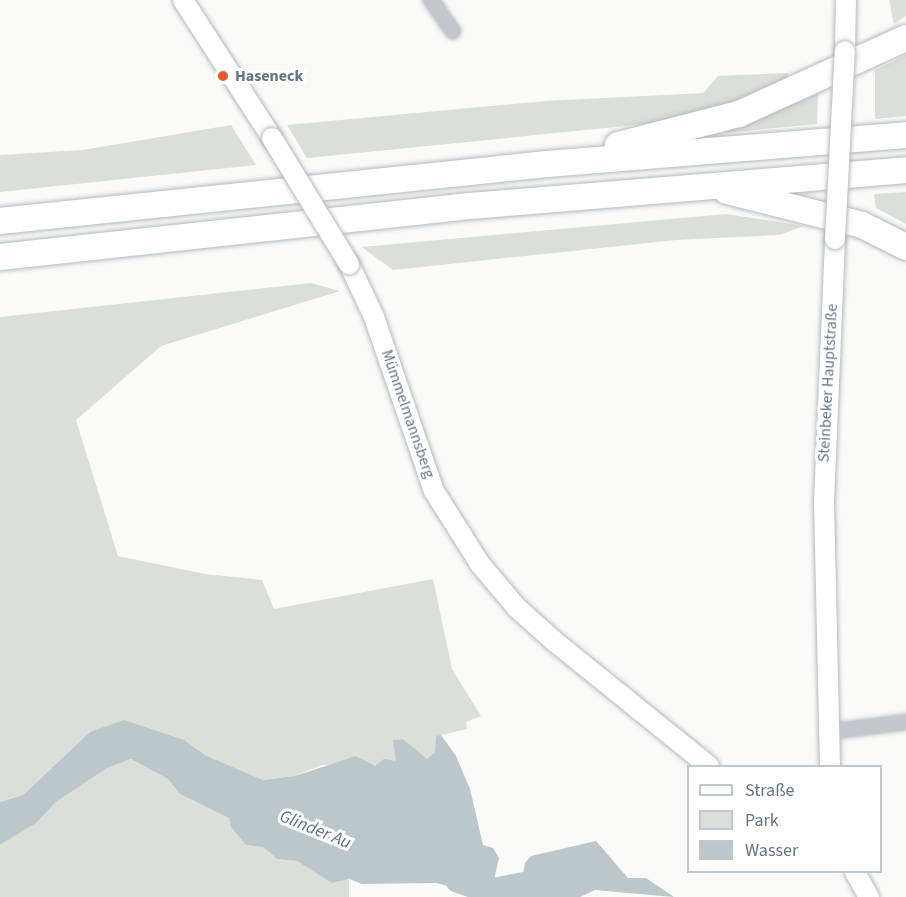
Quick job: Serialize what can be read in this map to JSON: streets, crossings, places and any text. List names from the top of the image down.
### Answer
{
  "streets": {
    "street": ["Steinbeker Hauptstraße", "Mümmelmannsberg"]
  },
  "water": ["Glinder Au"],
  "places": ["Haseneck"],
  "legend": ["Straße", "Park", "Wasser"]
}
